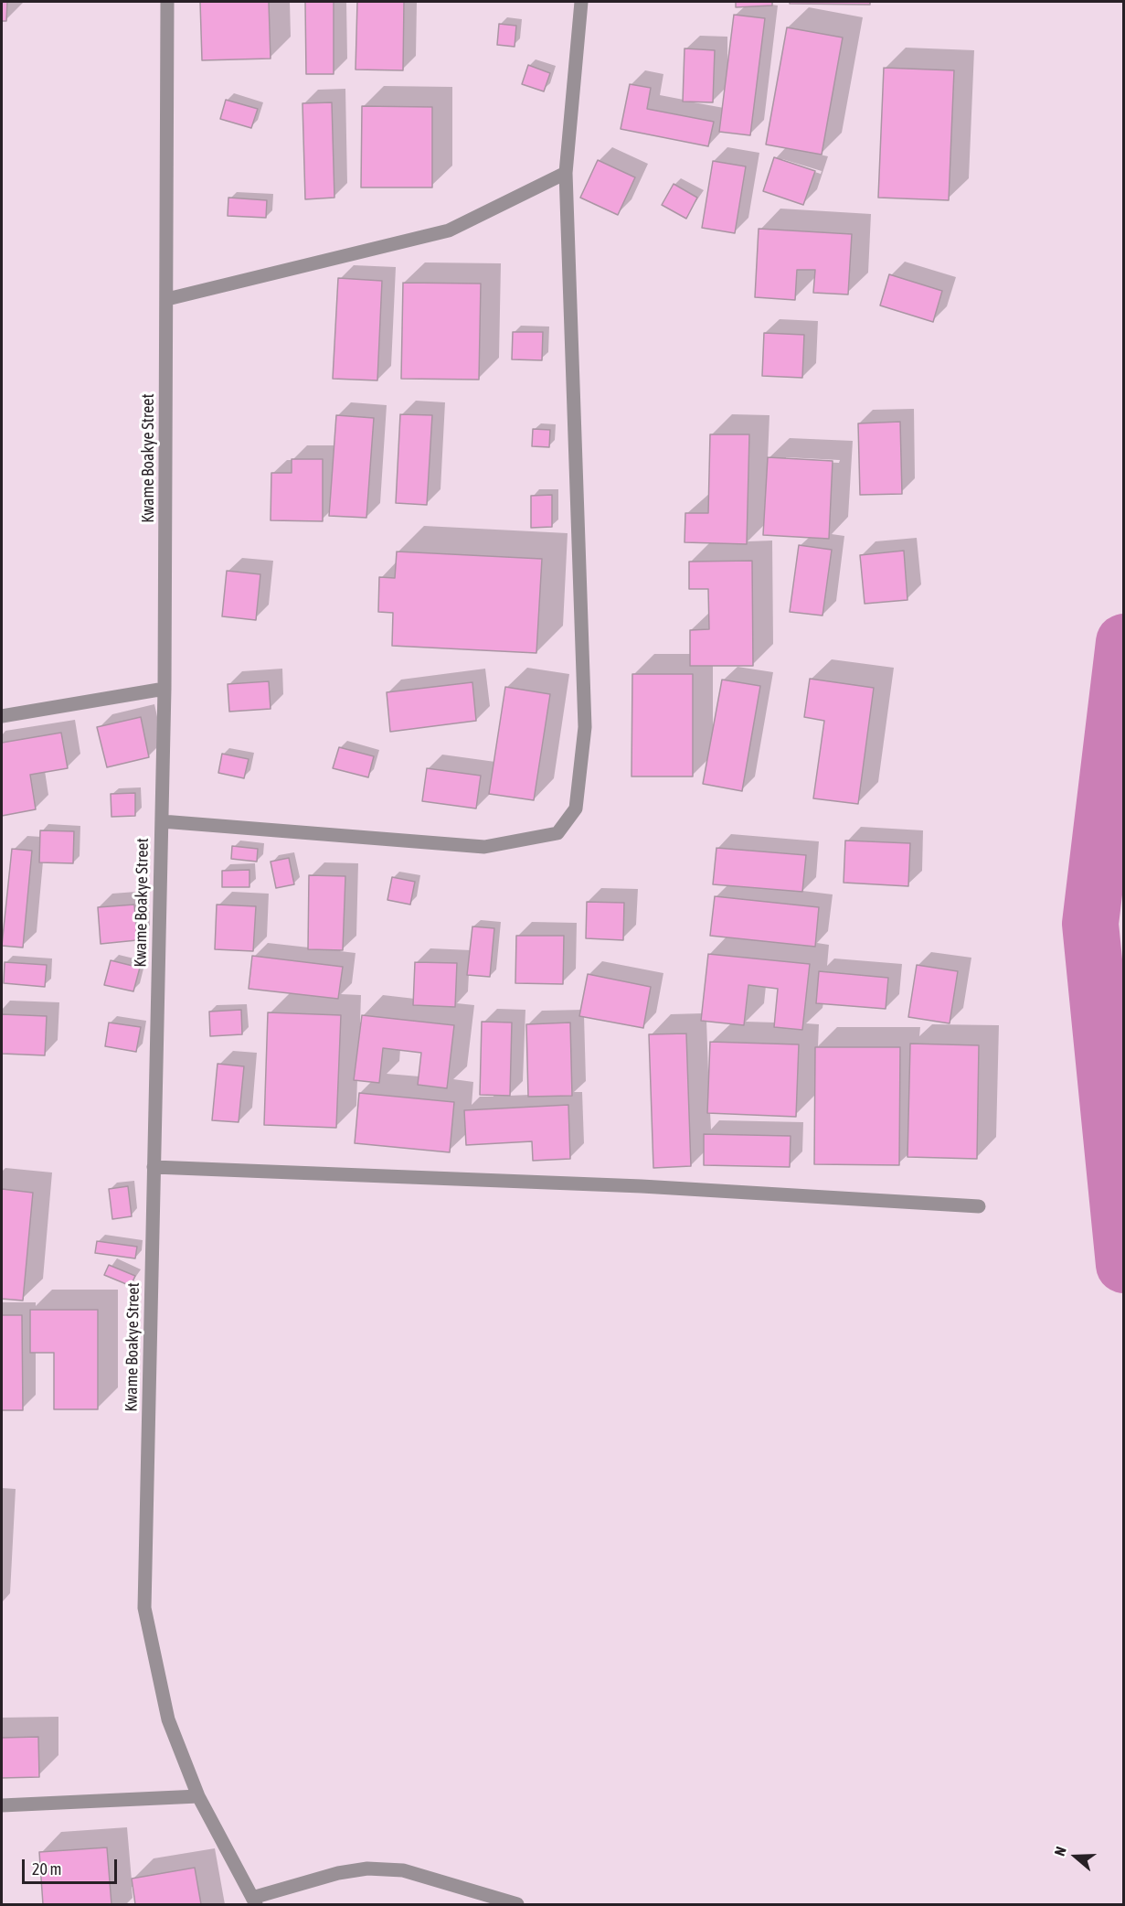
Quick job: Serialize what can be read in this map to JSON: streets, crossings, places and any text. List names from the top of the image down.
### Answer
{
  "streets": {
    "street": ["Kwame Boakye Street"]
  },
  "scale_bar": "20 m",
  "north": "left"
}
